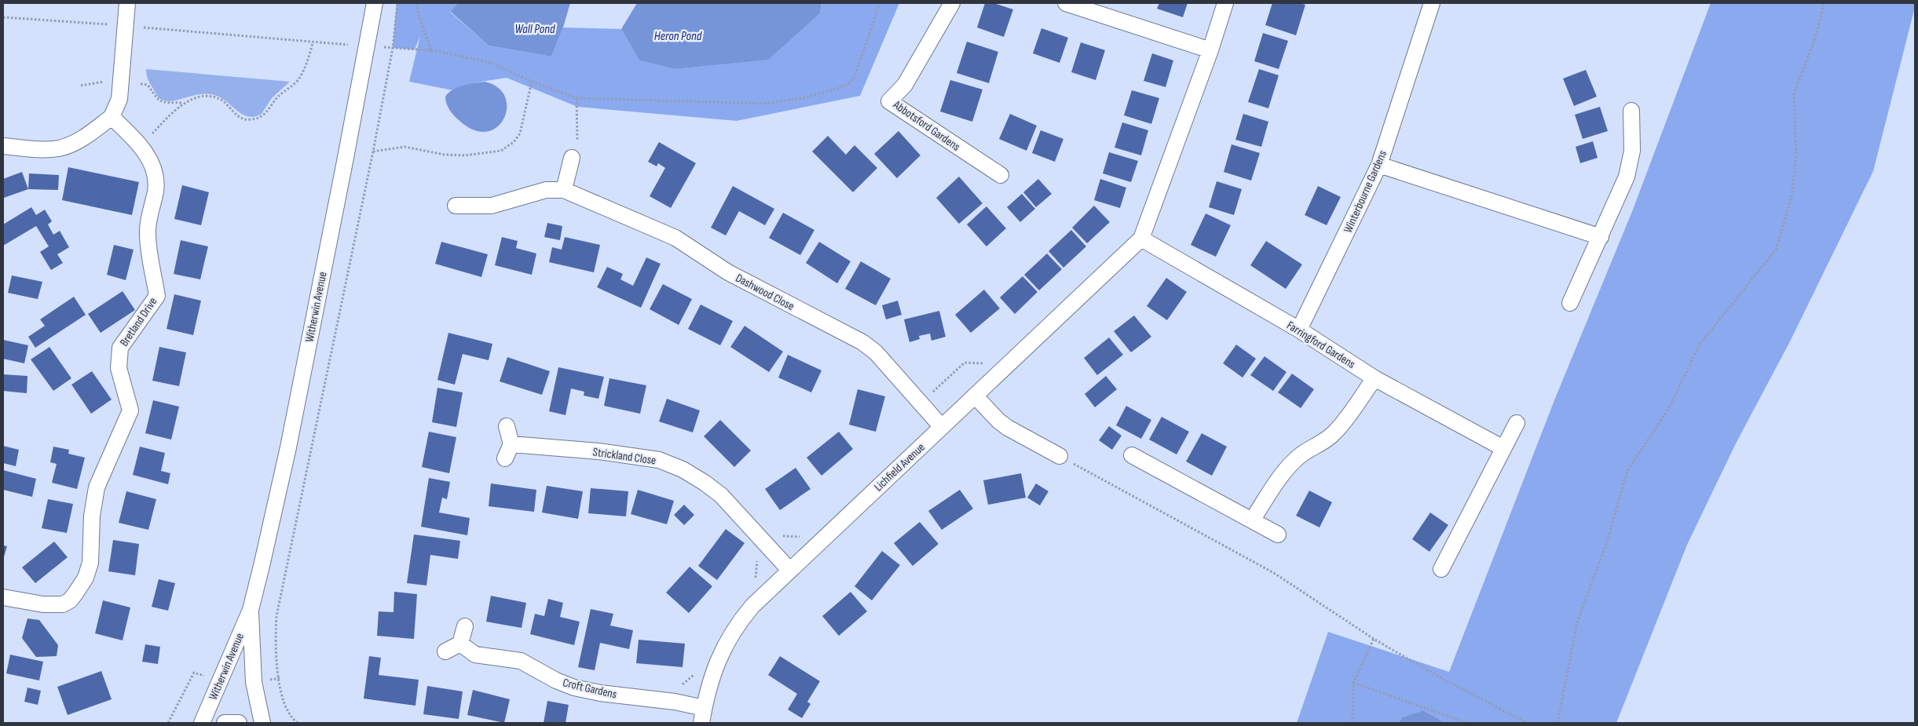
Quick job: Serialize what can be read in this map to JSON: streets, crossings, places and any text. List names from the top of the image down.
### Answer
{
  "streets": {
    "street": [
      "Abbotsford Gardens",
      "Winterbourne Gardens",
      "Dashwood Close",
      "Witherwin Avenue",
      "Bretland Drive",
      "Farringford Gardens",
      "Strickland Close",
      "Lichfield Avenue",
      "Croft Gardens"
    ]
  },
  "crossings": [
    ["Winterbourne Gardens", "Farringford Gardens"],
    ["Dashwood Close", "Lichfield Avenue"],
    ["Farringford Gardens", "Lichfield Avenue"],
    ["Strickland Close", "Lichfield Avenue"],
    ["Lichfield Avenue", "Croft Gardens"]
  ],
  "water": ["Wall Pond", "Heron Pond"]
}
